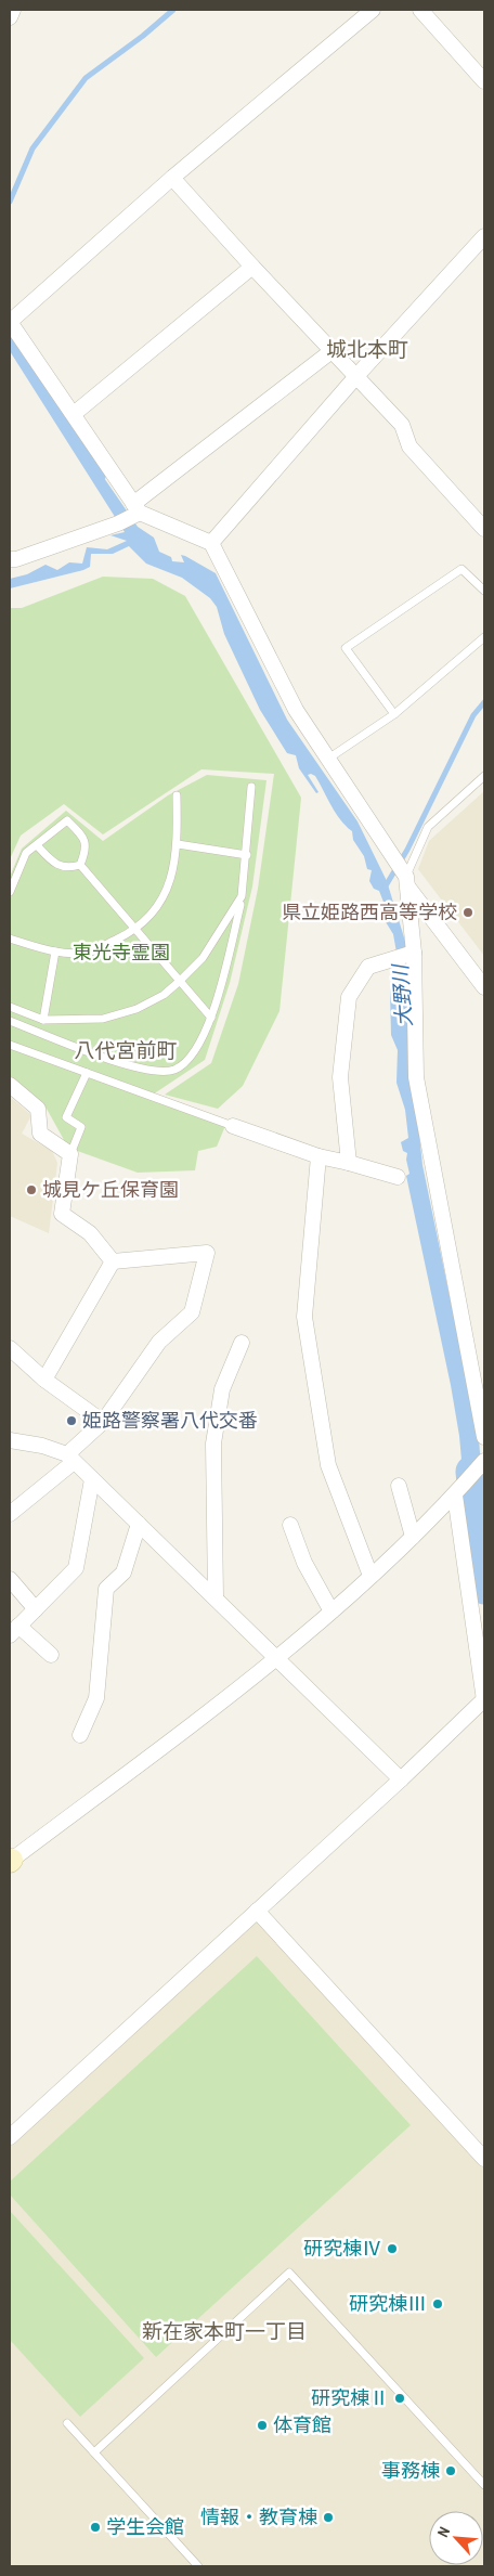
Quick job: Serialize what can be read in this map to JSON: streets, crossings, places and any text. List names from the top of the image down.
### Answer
{
  "districts": ["城北本町", "八代宮前町", "新在家本町一丁目"],
  "water": ["大野川"],
  "parks": ["東光寺霊園"],
  "places": [
    "県立姫路西高等学校",
    "城見ケ丘保育園",
    "姫路警察署八代交番",
    "研究棟Ⅳ",
    "研究棟Ⅲ",
    "研究棟Ⅱ",
    "体育館",
    "事務棟",
    "情報・教育棟",
    "学生会館"
  ],
  "north": "top left"
}
